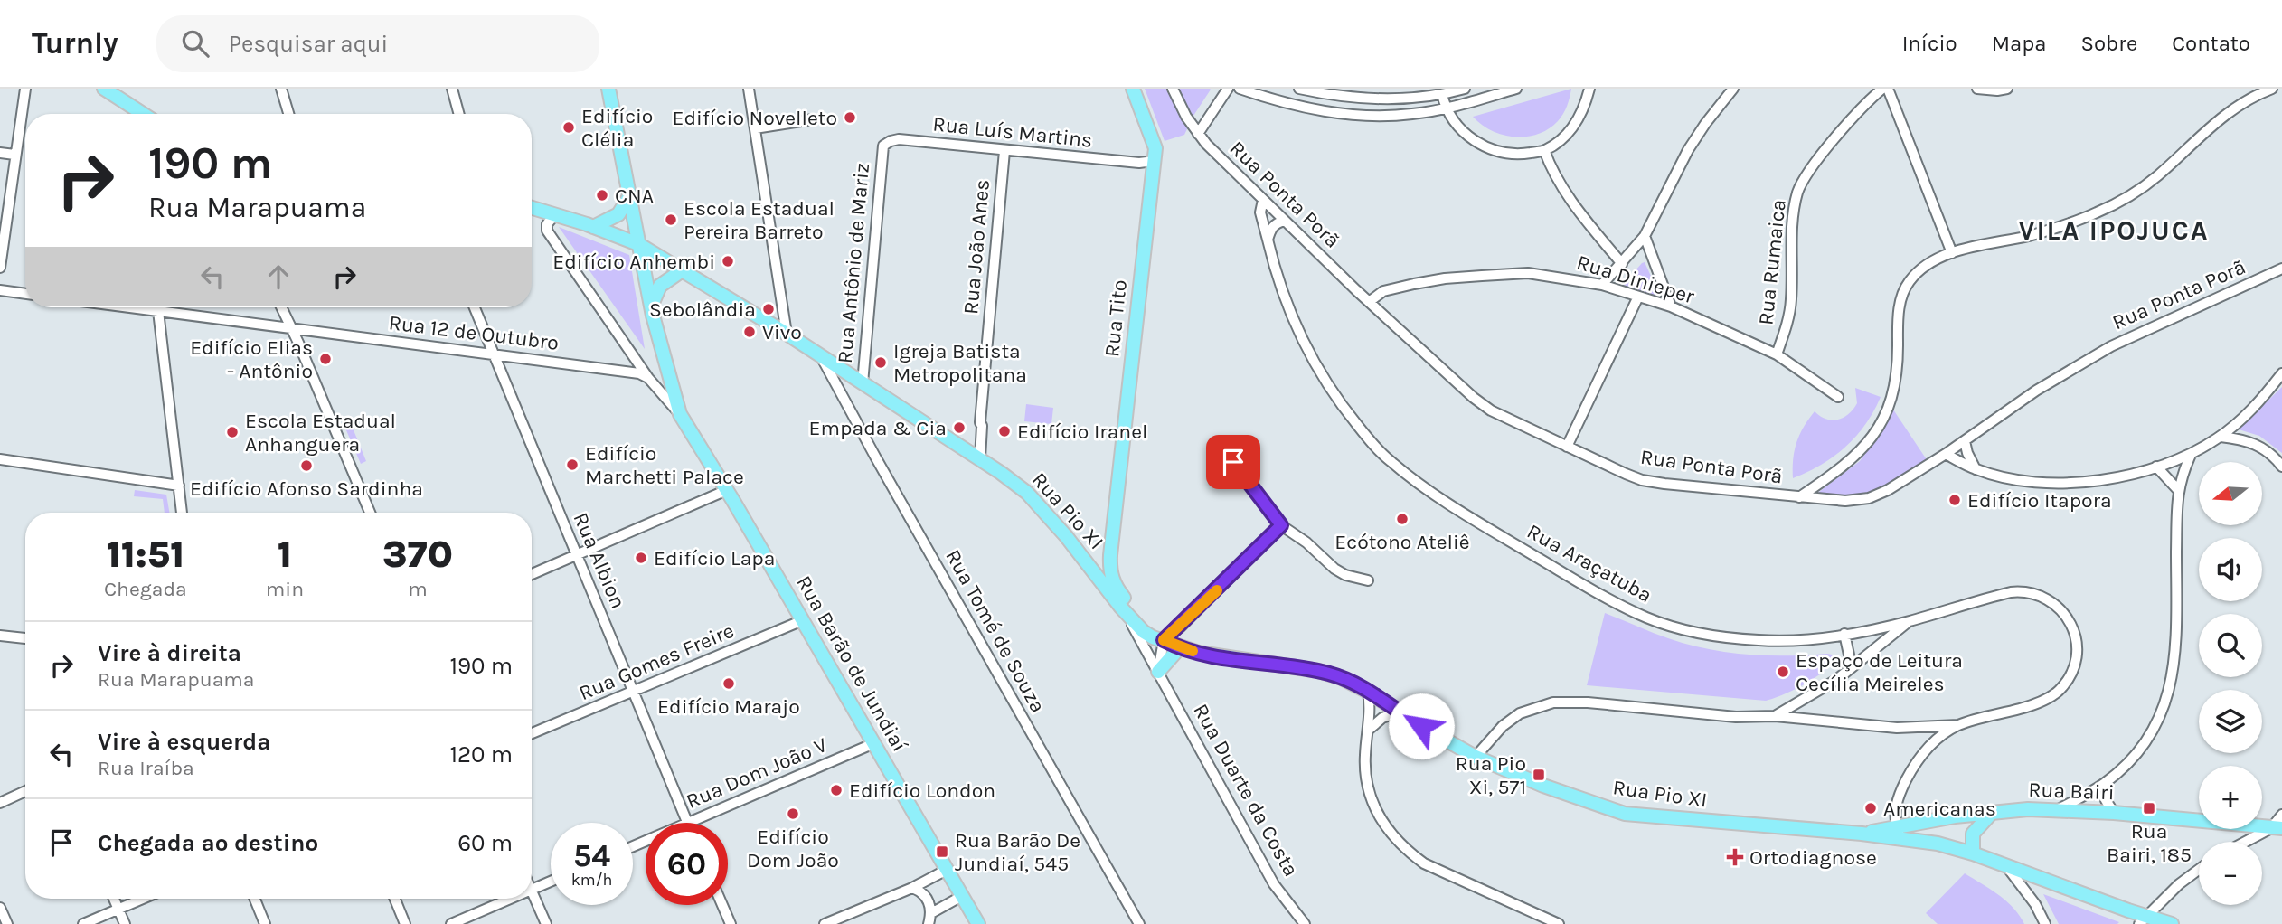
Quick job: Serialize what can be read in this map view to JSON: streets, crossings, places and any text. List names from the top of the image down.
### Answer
{
  "streets": {
    "main road": [
      "Rua Tito",
      "Rua Pio XI",
      "Rua Barão de Jundiaí",
      "Rua Bairi"
    ],
    "street": [
      "Rua Luís Martins",
      "Rua Ponta Porã",
      "Rua João Anes",
      "Rua Rumaica",
      "Rua Antônio de Mariz",
      "Rua Dinieper",
      "Rua 12 de Outubro",
      "Rua Albion",
      "Rua Araçatuba",
      "Rua Tomé de Souza",
      "Rua Gomes Freire",
      "Rua Dom João V",
      "Rua Duarte da Costa"
    ]
  },
  "crossings": [
    ["Rua Luís Martins", "Rua João Anes"],
    ["Rua Luís Martins", "Rua Antônio de Mariz"],
    ["Rua Luís Martins", "Rua Tito"],
    ["Rua Ponta Porã", "Rua Dinieper"],
    ["Rua Ponta Porã", "Rua Araçatuba"],
    ["Rua João Anes", "Rua Pio XI"],
    ["Rua Rumaica", "Rua Dinieper"],
    ["Rua Antônio de Mariz", "Rua Pio XI"],
    ["Rua Tito", "Rua Pio XI"],
    ["Rua 12 de Outubro", "Rua Albion"],
    ["Rua Pio XI", "Rua Tomé de Souza"],
    ["Rua Pio XI", "Rua Barão de Jundiaí"],
    ["Rua Pio XI", "Rua Duarte da Costa"],
    ["Rua Pio XI", "Rua Bairi"],
    ["Rua Albion", "Rua Gomes Freire"],
    ["Rua Albion", "Rua Dom João V"],
    ["Rua Gomes Freire", "Rua Barão de Jundiaí"],
    ["Rua Barão de Jundiaí", "Rua Dom João V"]
  ],
  "districts": ["VILA IPOJUCA"],
  "places": {
    "other": [
      "Edifício Novelleto",
      "Edifício Clélia",
      "CNA",
      "Escola Estadual Pereira Barreto",
      "Edifício Anhembi",
      "Sebolândia",
      "Vivo",
      "Edifício Elias - Antônio",
      "Igreja Batista Metropolitana",
      "Empada & Cia",
      "Edifício Iranel",
      "Escola Estadual Anhanguera",
      "Edifício Marchetti Palace",
      "Edifício Afonso Sardinha",
      "Edifício Itapora",
      "Ecótono Ateliê",
      "Edifício Lapa",
      "Espaço de Leitura Cecília Meireles",
      "Edifício Marajo",
      "Edifício London",
      "Americanas",
      "Edifício Dom João"
    ],
    "transit": ["Rua Pio Xi, 571", "Rua Bairi, 185", "Rua Barão De Jundiaí, 545"],
    "health": ["Ortodiagnose"]
  },
  "north": "left",
  "page": {
    "header": "Turnly",
    "search": "Pesquisar aqui",
    "nav": [
      "Início",
      "Mapa",
      "Sobre",
      "Contato"
    ],
    "turn": ["190 m", "Rua Marapuama"],
    "map_buttons": ["+", "−"],
    "eta": [
      "11:51",
      "Chegada",
      "1",
      "min",
      "370",
      "m"
    ],
    "list": [
      {
        "name": "Vire à direita",
        "note": "Rua Marapuama",
        "value": "190 m"
      },
      {
        "name": "Vire à esquerda",
        "note": "Rua Iraíba",
        "value": "120 m"
      },
      {
        "name": "Chegada ao destino",
        "value": "60 m"
      }
    ],
    "speed": "54 km/h",
    "limit": "60"
  }
}
